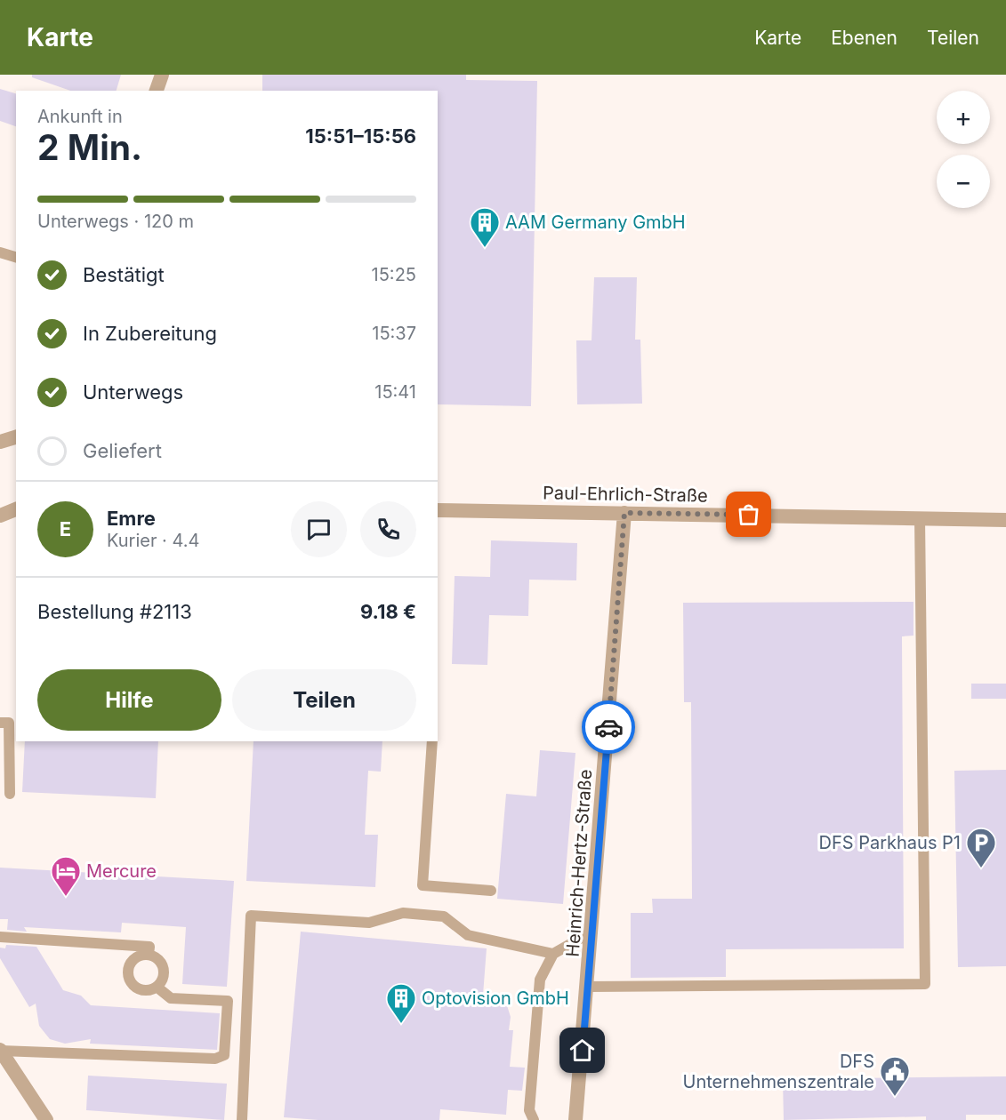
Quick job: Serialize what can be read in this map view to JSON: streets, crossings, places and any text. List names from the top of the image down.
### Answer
{
  "streets": {
    "street": ["Paul-Ehrlich-Straße", "Heinrich-Hertz-Straße"]
  },
  "crossings": [
    ["Paul-Ehrlich-Straße", "Heinrich-Hertz-Straße"]
  ],
  "places": {
    "building": ["AAM Germany GmbH", "Optovision GmbH"],
    "parking": ["DFS Parkhaus P1"],
    "hotel": ["Mercure"],
    "public building": ["DFS Unternehmenszentrale"]
  },
  "page": {
    "header": "Karte",
    "nav": ["Karte", "Ebenen", "Teilen"],
    "map_buttons": ["+", "−"],
    "heading": ["2 Min.", "Ankunft in", "15:51–15:56"],
    "panel": [
      "Emre",
      "Kurier · 4.4",
      "Bestellung #2113",
      "9.18 €"
    ],
    "bar": "Unterwegs · 120 m",
    "list": [
      ["Bestätigt", "15:25"],
      ["In Zubereitung", "15:37"],
      ["Unterwegs", "15:41"],
      "Geliefert"
    ],
    "round": "E",
    "buttons": ["Hilfe", "Teilen"]
  }
}
